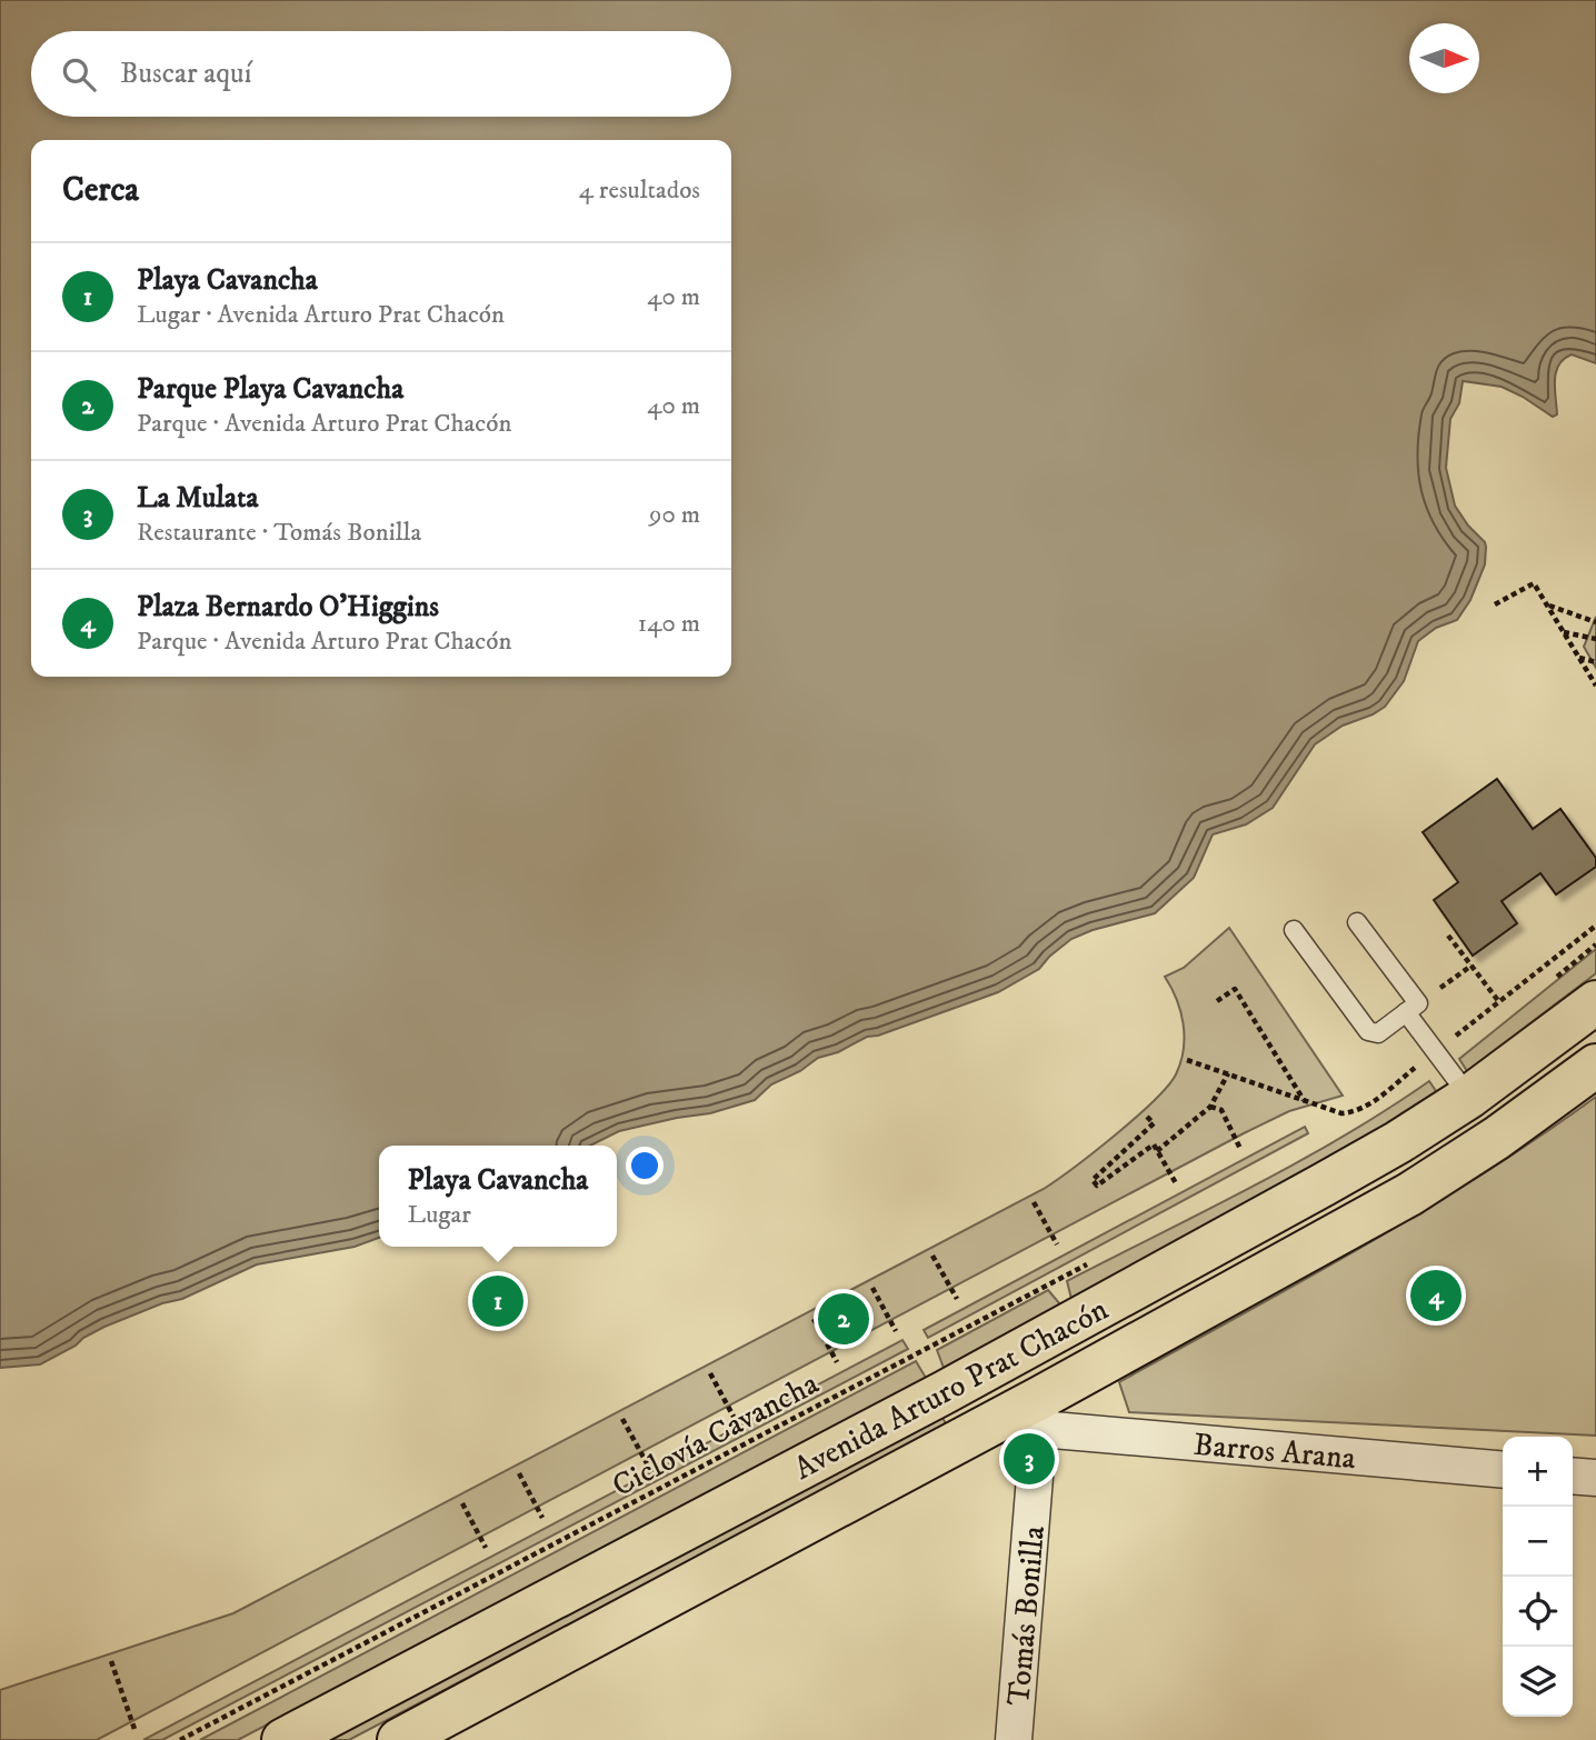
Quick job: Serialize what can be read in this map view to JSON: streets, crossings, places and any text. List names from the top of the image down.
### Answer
{
  "streets": {
    "main road": ["Avenida Arturo Prat Chacón"],
    "street": ["Barros Arana", "Tomás Bonilla"],
    "path": ["Ciclovía Cavancha"]
  },
  "crossings": [
    ["Avenida Arturo Prat Chacón", "Barros Arana"],
    ["Avenida Arturo Prat Chacón", "Tomás Bonilla"],
    ["Barros Arana", "Tomás Bonilla"]
  ],
  "north": "right",
  "page": {
    "search": "Buscar aquí",
    "heading": ["Cerca", "4 resultados"],
    "list": [
      {
        "mark": "1",
        "name": "Playa Cavancha",
        "note": "Lugar · Avenida Arturo Prat Chacón",
        "value": "40 m"
      },
      {
        "mark": "2",
        "name": "Parque Playa Cavancha",
        "note": "Parque · Avenida Arturo Prat Chacón",
        "value": "40 m"
      },
      {
        "mark": "3",
        "name": "La Mulata",
        "note": "Restaurante · Tomás Bonilla",
        "value": "90 m"
      },
      {
        "mark": "4",
        "name": "Plaza Bernardo O'Higgins",
        "note": "Parque · Avenida Arturo Prat Chacón",
        "value": "140 m"
      }
    ],
    "popup": ["Playa Cavancha", "Lugar"],
    "pins": [
      "4",
      "1",
      "2",
      "3"
    ],
    "map_buttons": ["+", "−"]
  }
}
